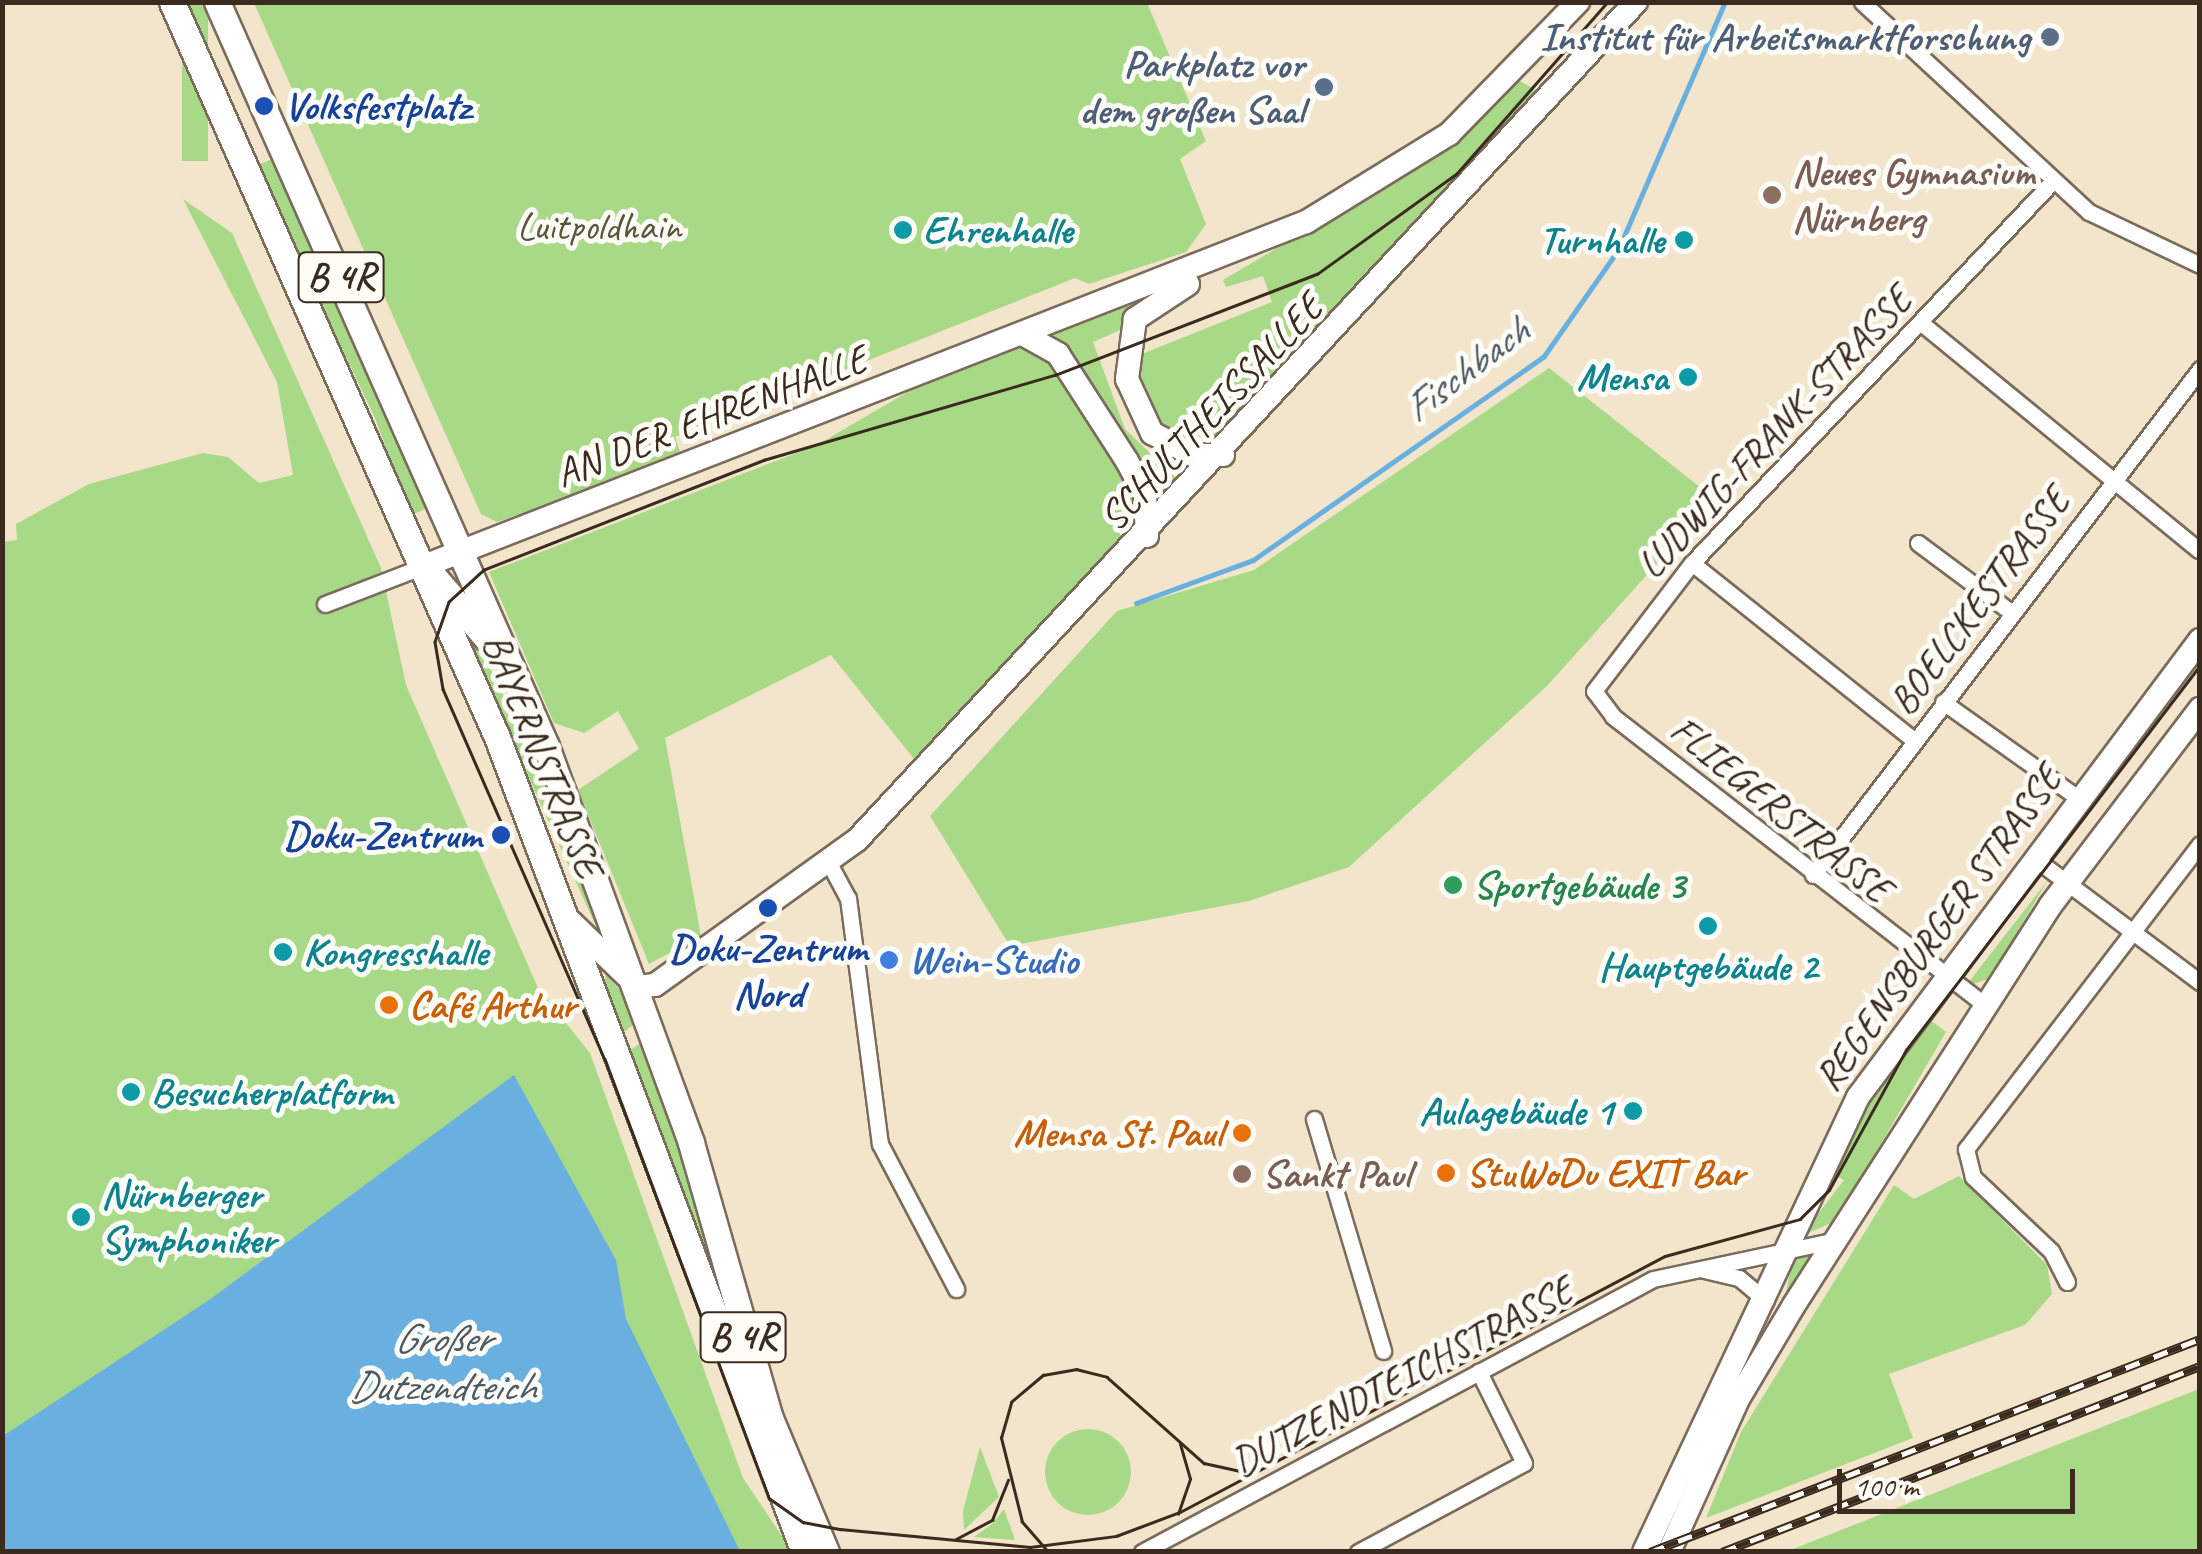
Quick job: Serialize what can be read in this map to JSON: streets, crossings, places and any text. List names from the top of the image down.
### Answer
{
  "streets": {
    "main road": [
      "B 4R",
      "SCHULTHEISSALLEE",
      "AN DER EHRENHALLE",
      "BAYERNSTRASSE",
      "REGENSBURGER STRASSE"
    ],
    "street": [
      "LUDWIG-FRANK-STRASSE",
      "BOELCKESTRASSE",
      "FLIEGERSTRASSE",
      "DUTZENDTEICHSTRASSE"
    ]
  },
  "crossings": [
    ["B 4R", "AN DER EHRENHALLE"],
    ["B 4R", "BAYERNSTRASSE"],
    ["SCHULTHEISSALLEE", "AN DER EHRENHALLE"],
    ["SCHULTHEISSALLEE", "BAYERNSTRASSE"],
    ["AN DER EHRENHALLE", "BAYERNSTRASSE"],
    ["LUDWIG-FRANK-STRASSE", "FLIEGERSTRASSE"],
    ["BOELCKESTRASSE", "FLIEGERSTRASSE"],
    ["FLIEGERSTRASSE", "REGENSBURGER STRASSE"],
    ["REGENSBURGER STRASSE", "DUTZENDTEICHSTRASSE"]
  ],
  "water": ["Fischbach", "Großer Dutzendteich"],
  "parks": ["Luitpoldhain"],
  "places": [
    "Institut für Arbeitsmarktforschung",
    "Parkplatz vor dem großen Saal",
    "Volksfestplatz",
    "Neues Gymnasium Nürnberg",
    "Ehrenhalle",
    "Turnhalle",
    "Mensa",
    "Doku-Zentrum",
    "Sportgebäude 3",
    "Doku-Zentrum Nord",
    "Hauptgebäude 2",
    "Kongresshalle",
    "Wein-Studio",
    "Café Arthur",
    "Besucherplatform",
    "Aulagebäude 1",
    "Mensa St. Paul",
    "StuWoDu EXIT Bar",
    "Sankt Paul",
    "Nürnberger Symphoniker"
  ],
  "scale_bar": "100 m"
}
